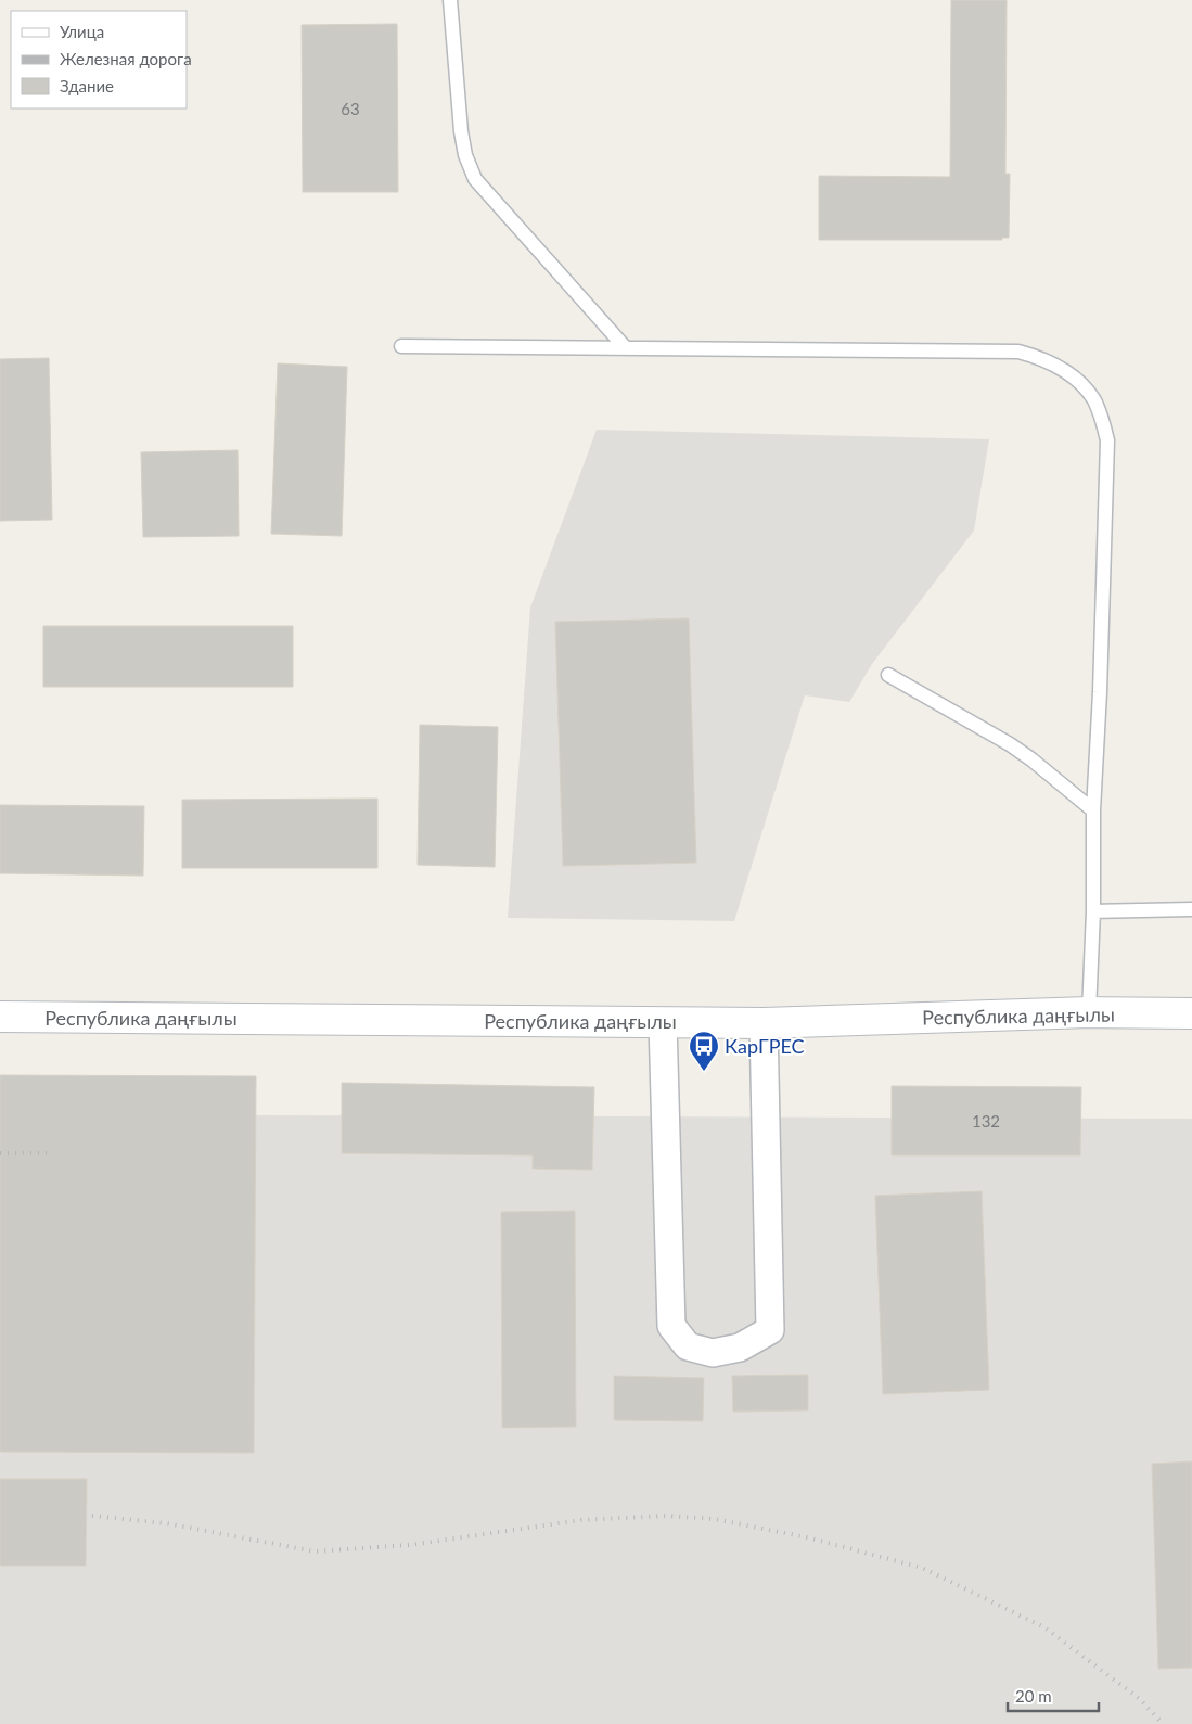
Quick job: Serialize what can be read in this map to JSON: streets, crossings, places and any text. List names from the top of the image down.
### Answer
{
  "streets": {
    "main road": ["Республика даңғылы"]
  },
  "places": {
    "bus stop": ["КарГРЕС"]
  },
  "house_numbers": ["63", "132"],
  "legend": ["Улица", "Железная дорога", "Здание"],
  "scale_bar": "20 m"
}
